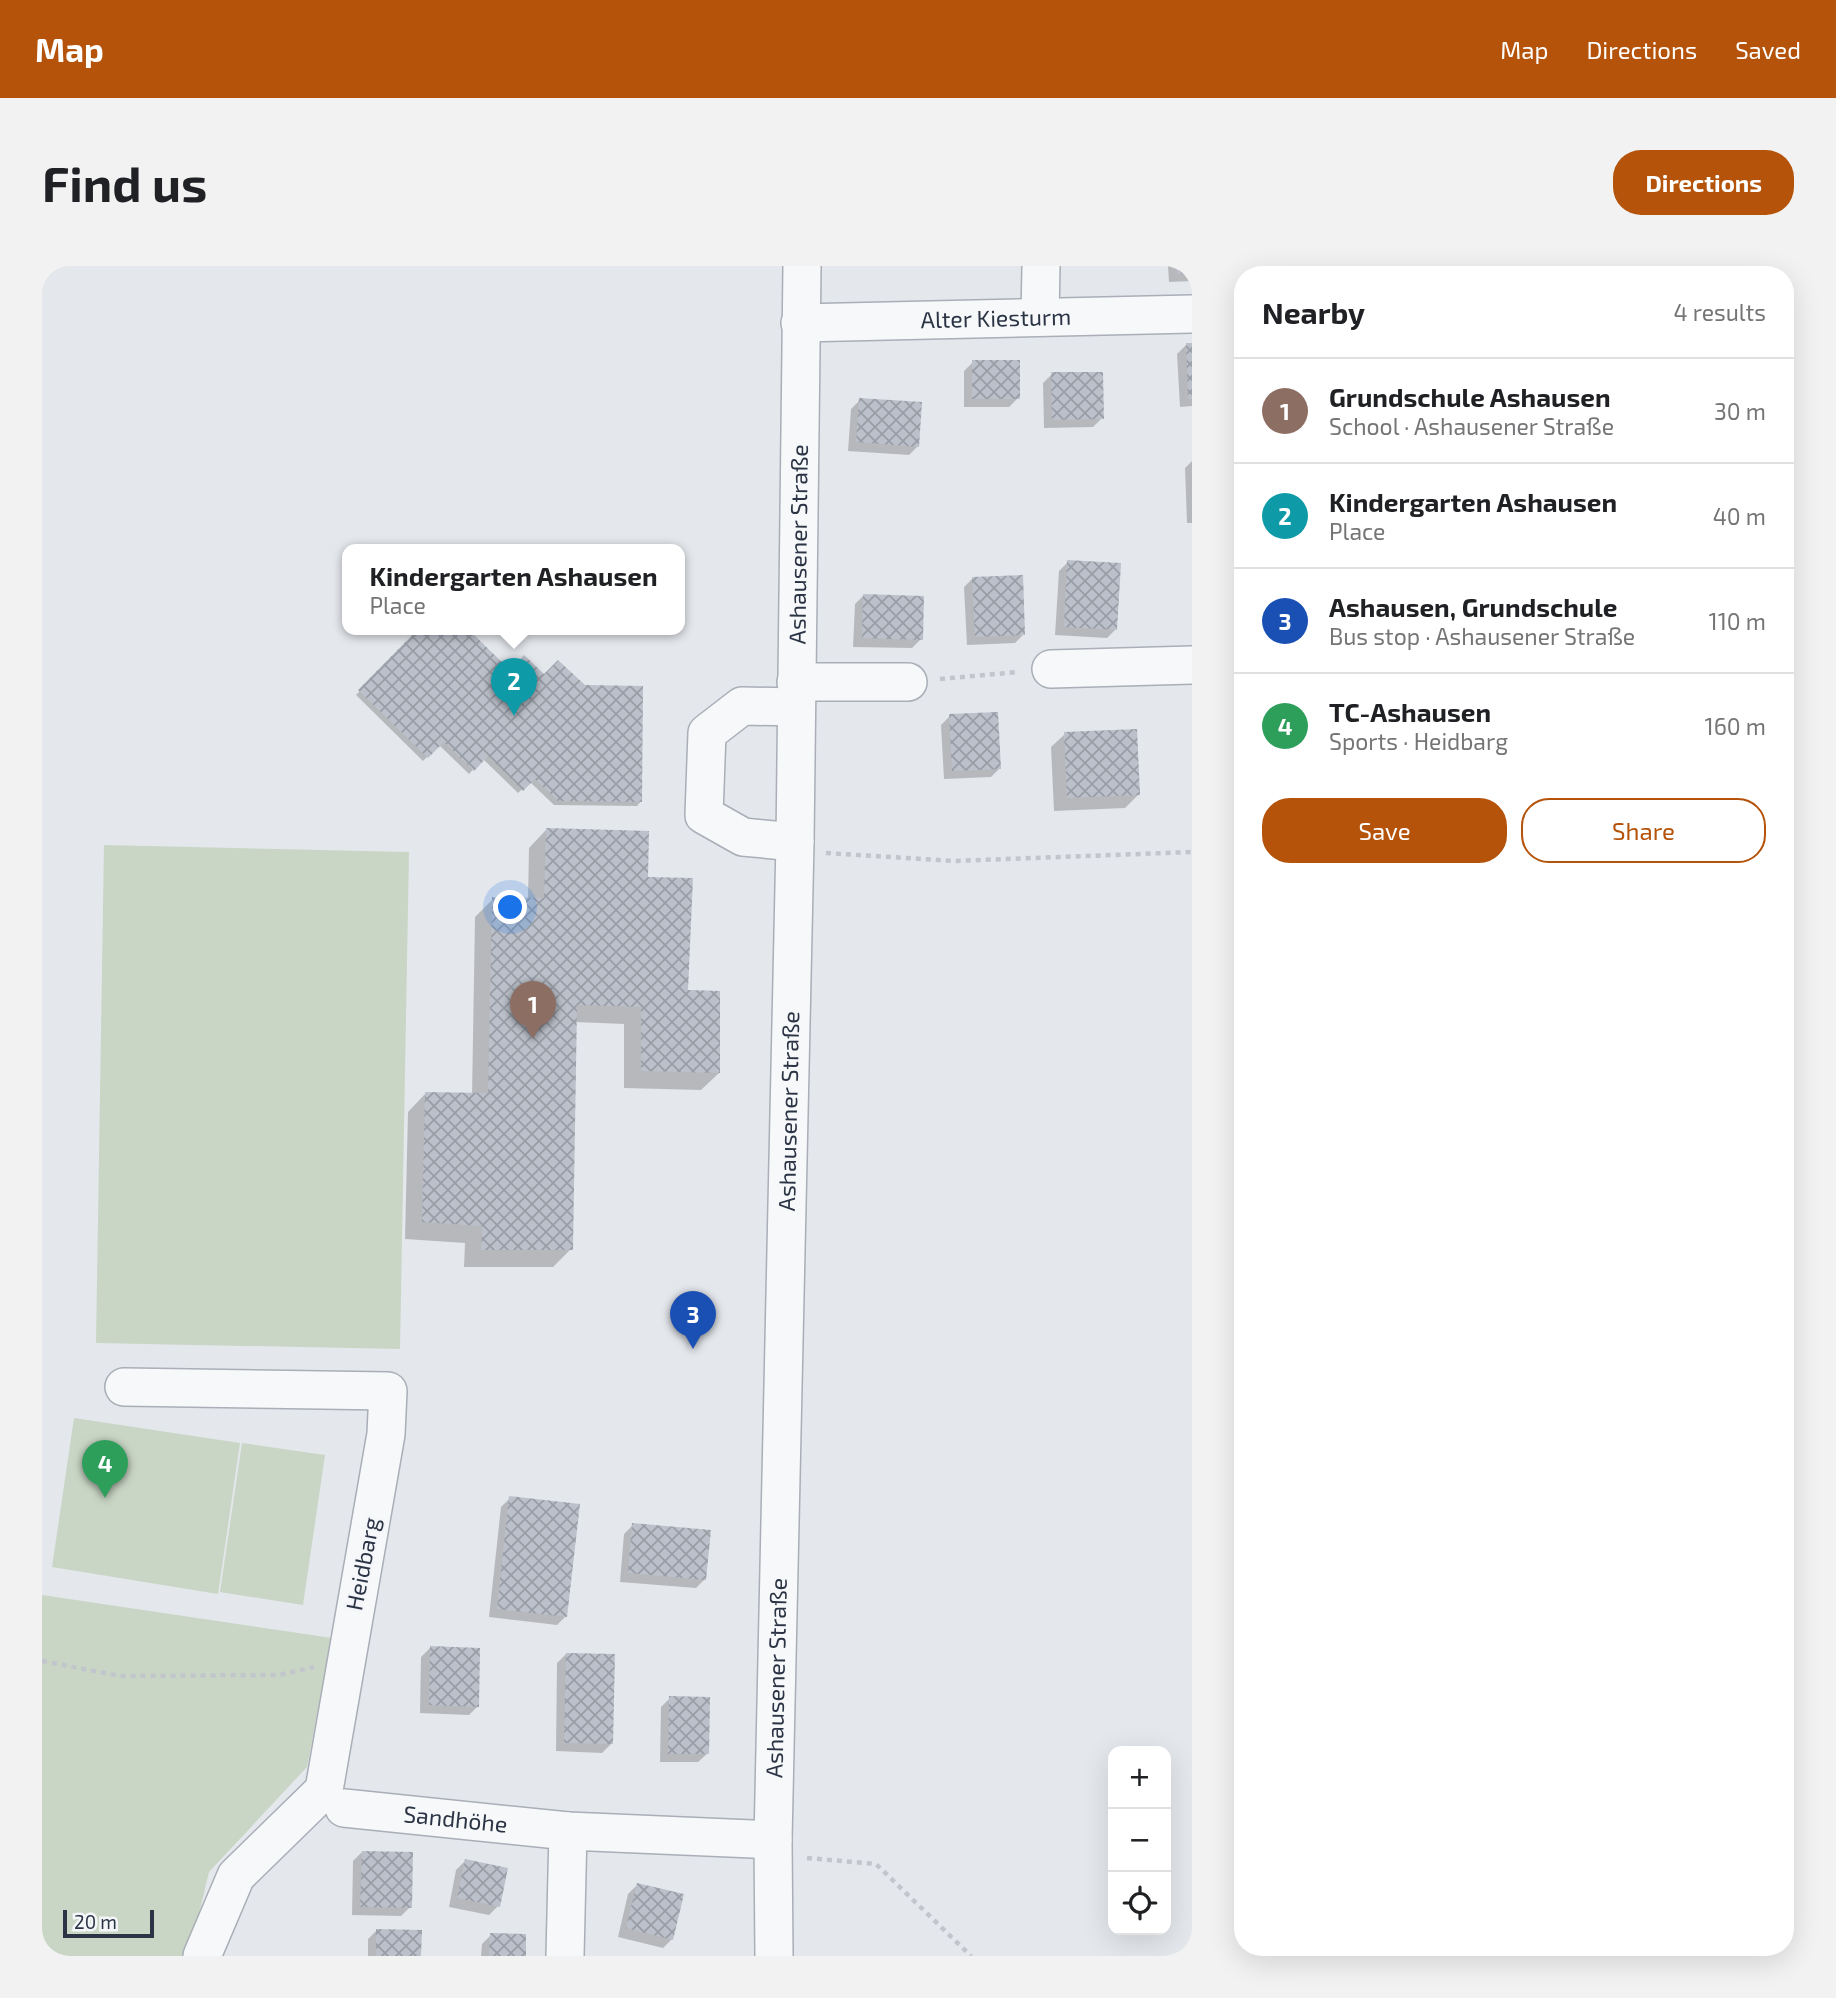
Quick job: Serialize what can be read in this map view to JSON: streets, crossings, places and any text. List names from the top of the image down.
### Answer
{
  "streets": {
    "street": [
      "Alter Kiesturm",
      "Ashausener Straße",
      "Heidbarg",
      "Sandhöhe"
    ]
  },
  "crossings": [
    ["Alter Kiesturm", "Ashausener Straße"],
    ["Ashausener Straße", "Sandhöhe"]
  ],
  "scale_bar": "20 m",
  "page": {
    "header": "Map",
    "nav": ["Map", "Directions", "Saved"],
    "buttons": [
      "Directions",
      ["Save", "Share"]
    ],
    "title": "Find us",
    "heading": ["Nearby", "4 results"],
    "list": [
      {
        "mark": "1",
        "name": "Grundschule Ashausen",
        "note": "School · Ashausener Straße",
        "value": "30 m"
      },
      {
        "mark": "2",
        "name": "Kindergarten Ashausen",
        "note": "Place",
        "value": "40 m"
      },
      {
        "mark": "3",
        "name": "Ashausen, Grundschule",
        "note": "Bus stop · Ashausener Straße",
        "value": "110 m"
      },
      {
        "mark": "4",
        "name": "TC-Ashausen",
        "note": "Sports · Heidbarg",
        "value": "160 m"
      }
    ],
    "popup": ["Kindergarten Ashausen", "Place"],
    "pins": [
      "2",
      "1",
      "3",
      "4"
    ],
    "map_buttons": ["+", "−"],
    "scale": "20 m"
  }
}
